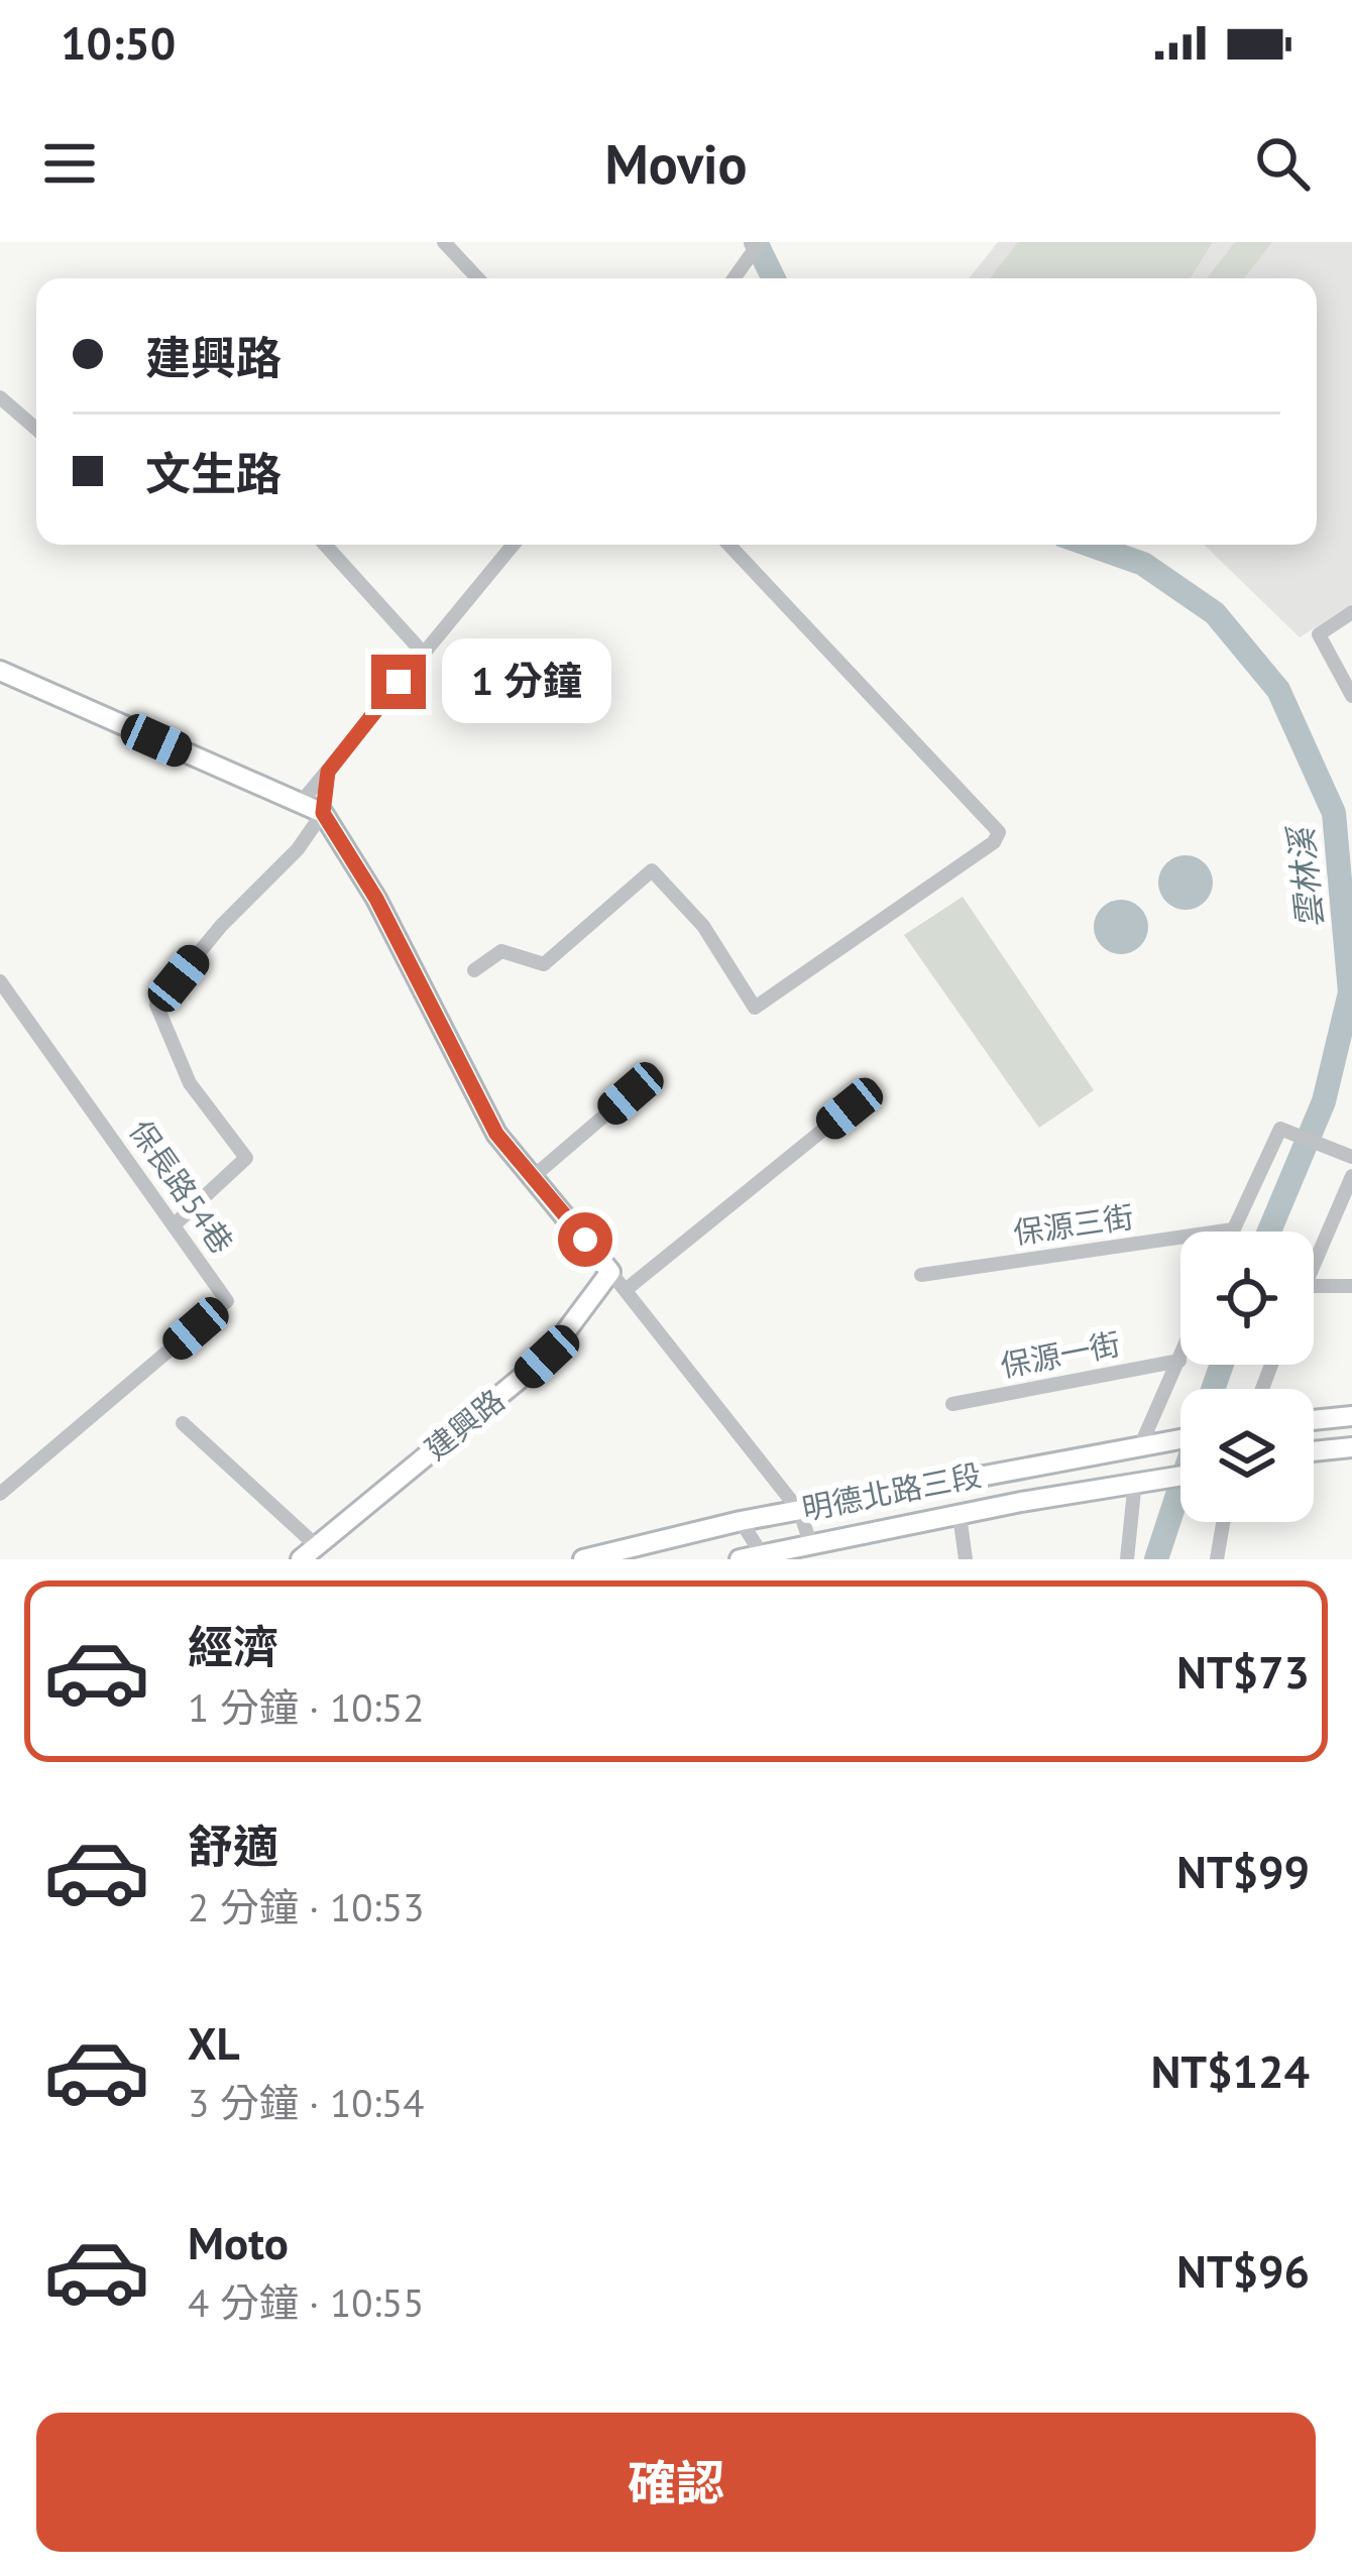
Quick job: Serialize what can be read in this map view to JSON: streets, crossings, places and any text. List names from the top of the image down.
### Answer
{
  "streets": {
    "street": [
      "保長路54巷",
      "保源三街",
      "保源一街",
      "建興路",
      "明德北路三段"
    ]
  },
  "water": ["雲林溪"],
  "page": {
    "status": "10:50",
    "header": "Movio",
    "banner": ["建興路", "文生路"],
    "bubble": "1 分鐘",
    "list": [
      {
        "name": "經濟",
        "note": "1 分鐘 · 10:52",
        "value": "NT$73"
      },
      {
        "name": "舒適",
        "note": "2 分鐘 · 10:53",
        "value": "NT$99"
      },
      {
        "name": "XL",
        "note": "3 分鐘 · 10:54",
        "value": "NT$124"
      },
      {
        "name": "Moto",
        "note": "4 分鐘 · 10:55",
        "value": "NT$96"
      }
    ],
    "buttons": "確認"
  }
}
